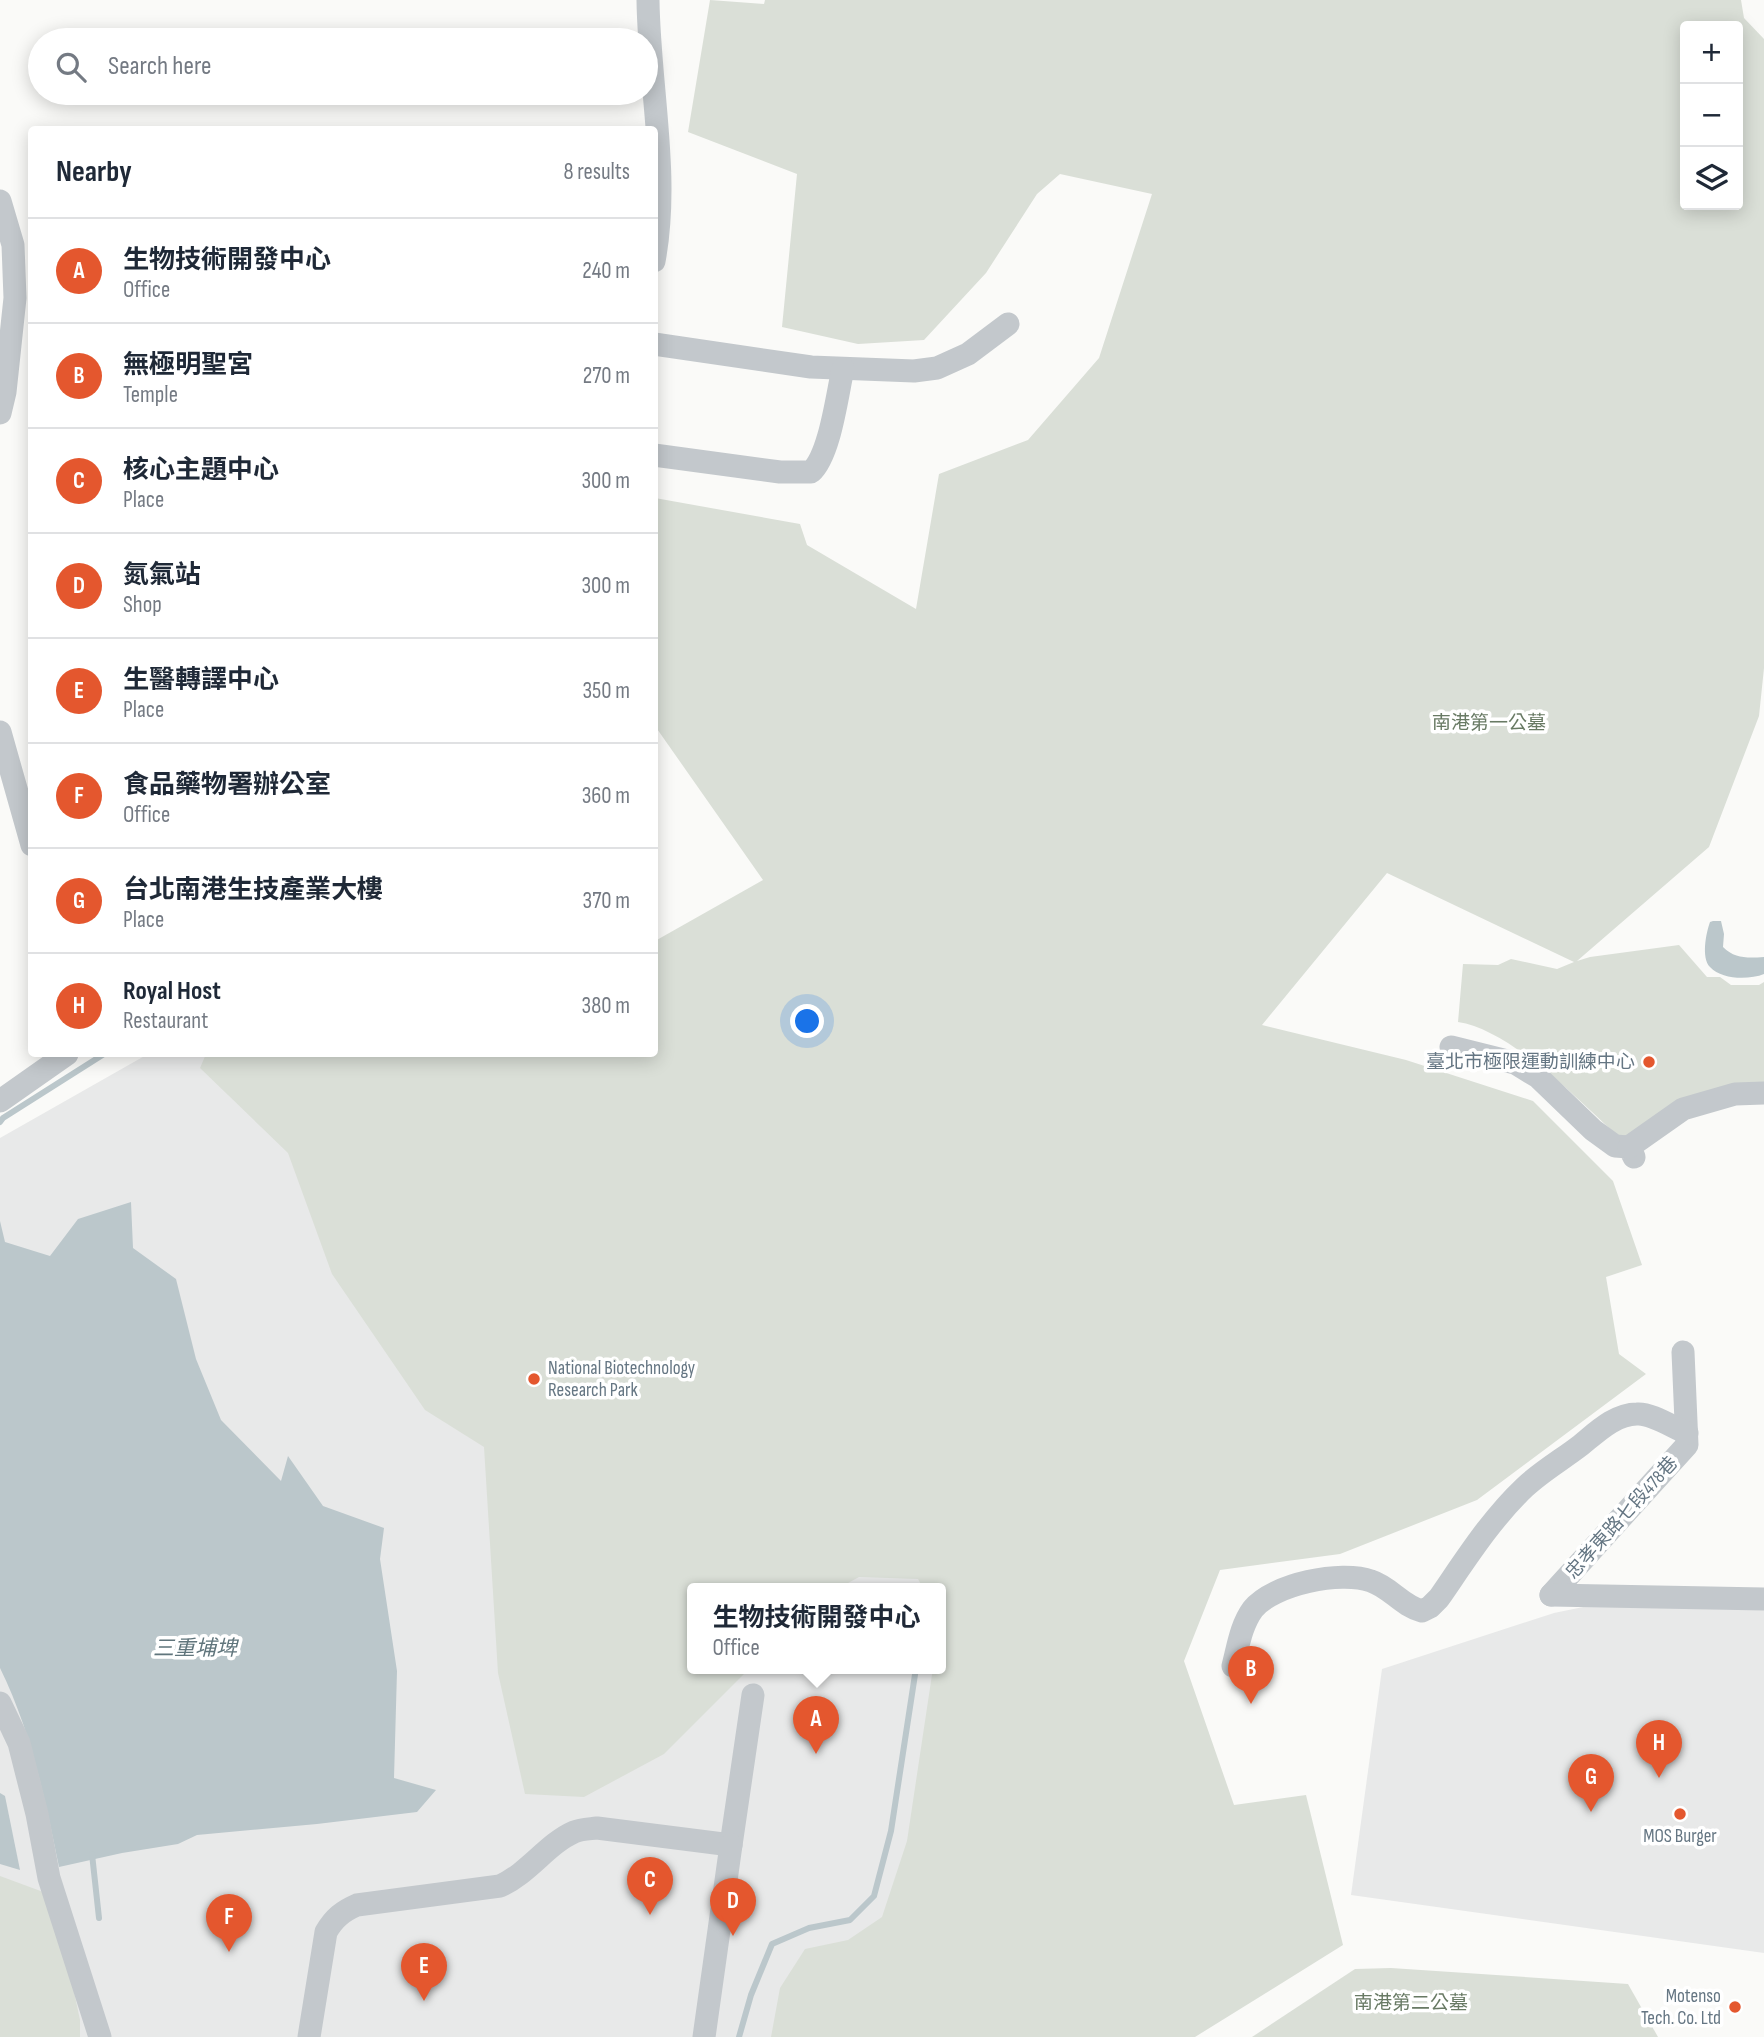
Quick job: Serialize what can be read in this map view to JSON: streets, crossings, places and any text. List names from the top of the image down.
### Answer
{
  "streets": {
    "lane": ["忠孝東路七段478巷"]
  },
  "water": ["三重埔埤"],
  "parks": ["南港第一公墓", "南港第二公墓"],
  "places": [
    "臺北市極限運動訓練中心",
    "National Biotechnology Research Park",
    "MOS Burger",
    "Motenso Tech. Co. Ltd"
  ],
  "page": {
    "map_buttons": ["+", "−"],
    "search": "Search here",
    "heading": ["Nearby", "8 results"],
    "list": [
      {
        "mark": "A",
        "name": "生物技術開發中心",
        "note": "Office",
        "value": "240 m"
      },
      {
        "mark": "B",
        "name": "無極明聖宮",
        "note": "Temple",
        "value": "270 m"
      },
      {
        "mark": "C",
        "name": "核心主題中心",
        "note": "Place",
        "value": "300 m"
      },
      {
        "mark": "D",
        "name": "氮氣站",
        "note": "Shop",
        "value": "300 m"
      },
      {
        "mark": "E",
        "name": "生醫轉譯中心",
        "note": "Place",
        "value": "350 m"
      },
      {
        "mark": "F",
        "name": "食品藥物署辦公室",
        "note": "Office",
        "value": "360 m"
      },
      {
        "mark": "G",
        "name": "台北南港生技產業大樓",
        "note": "Place",
        "value": "370 m"
      },
      {
        "mark": "H",
        "name": "Royal Host",
        "note": "Restaurant",
        "value": "380 m"
      }
    ],
    "popup": ["生物技術開發中心", "Office"],
    "pins": [
      "B",
      "A",
      "H",
      "G",
      "C",
      "D",
      "F",
      "E"
    ]
  }
}
